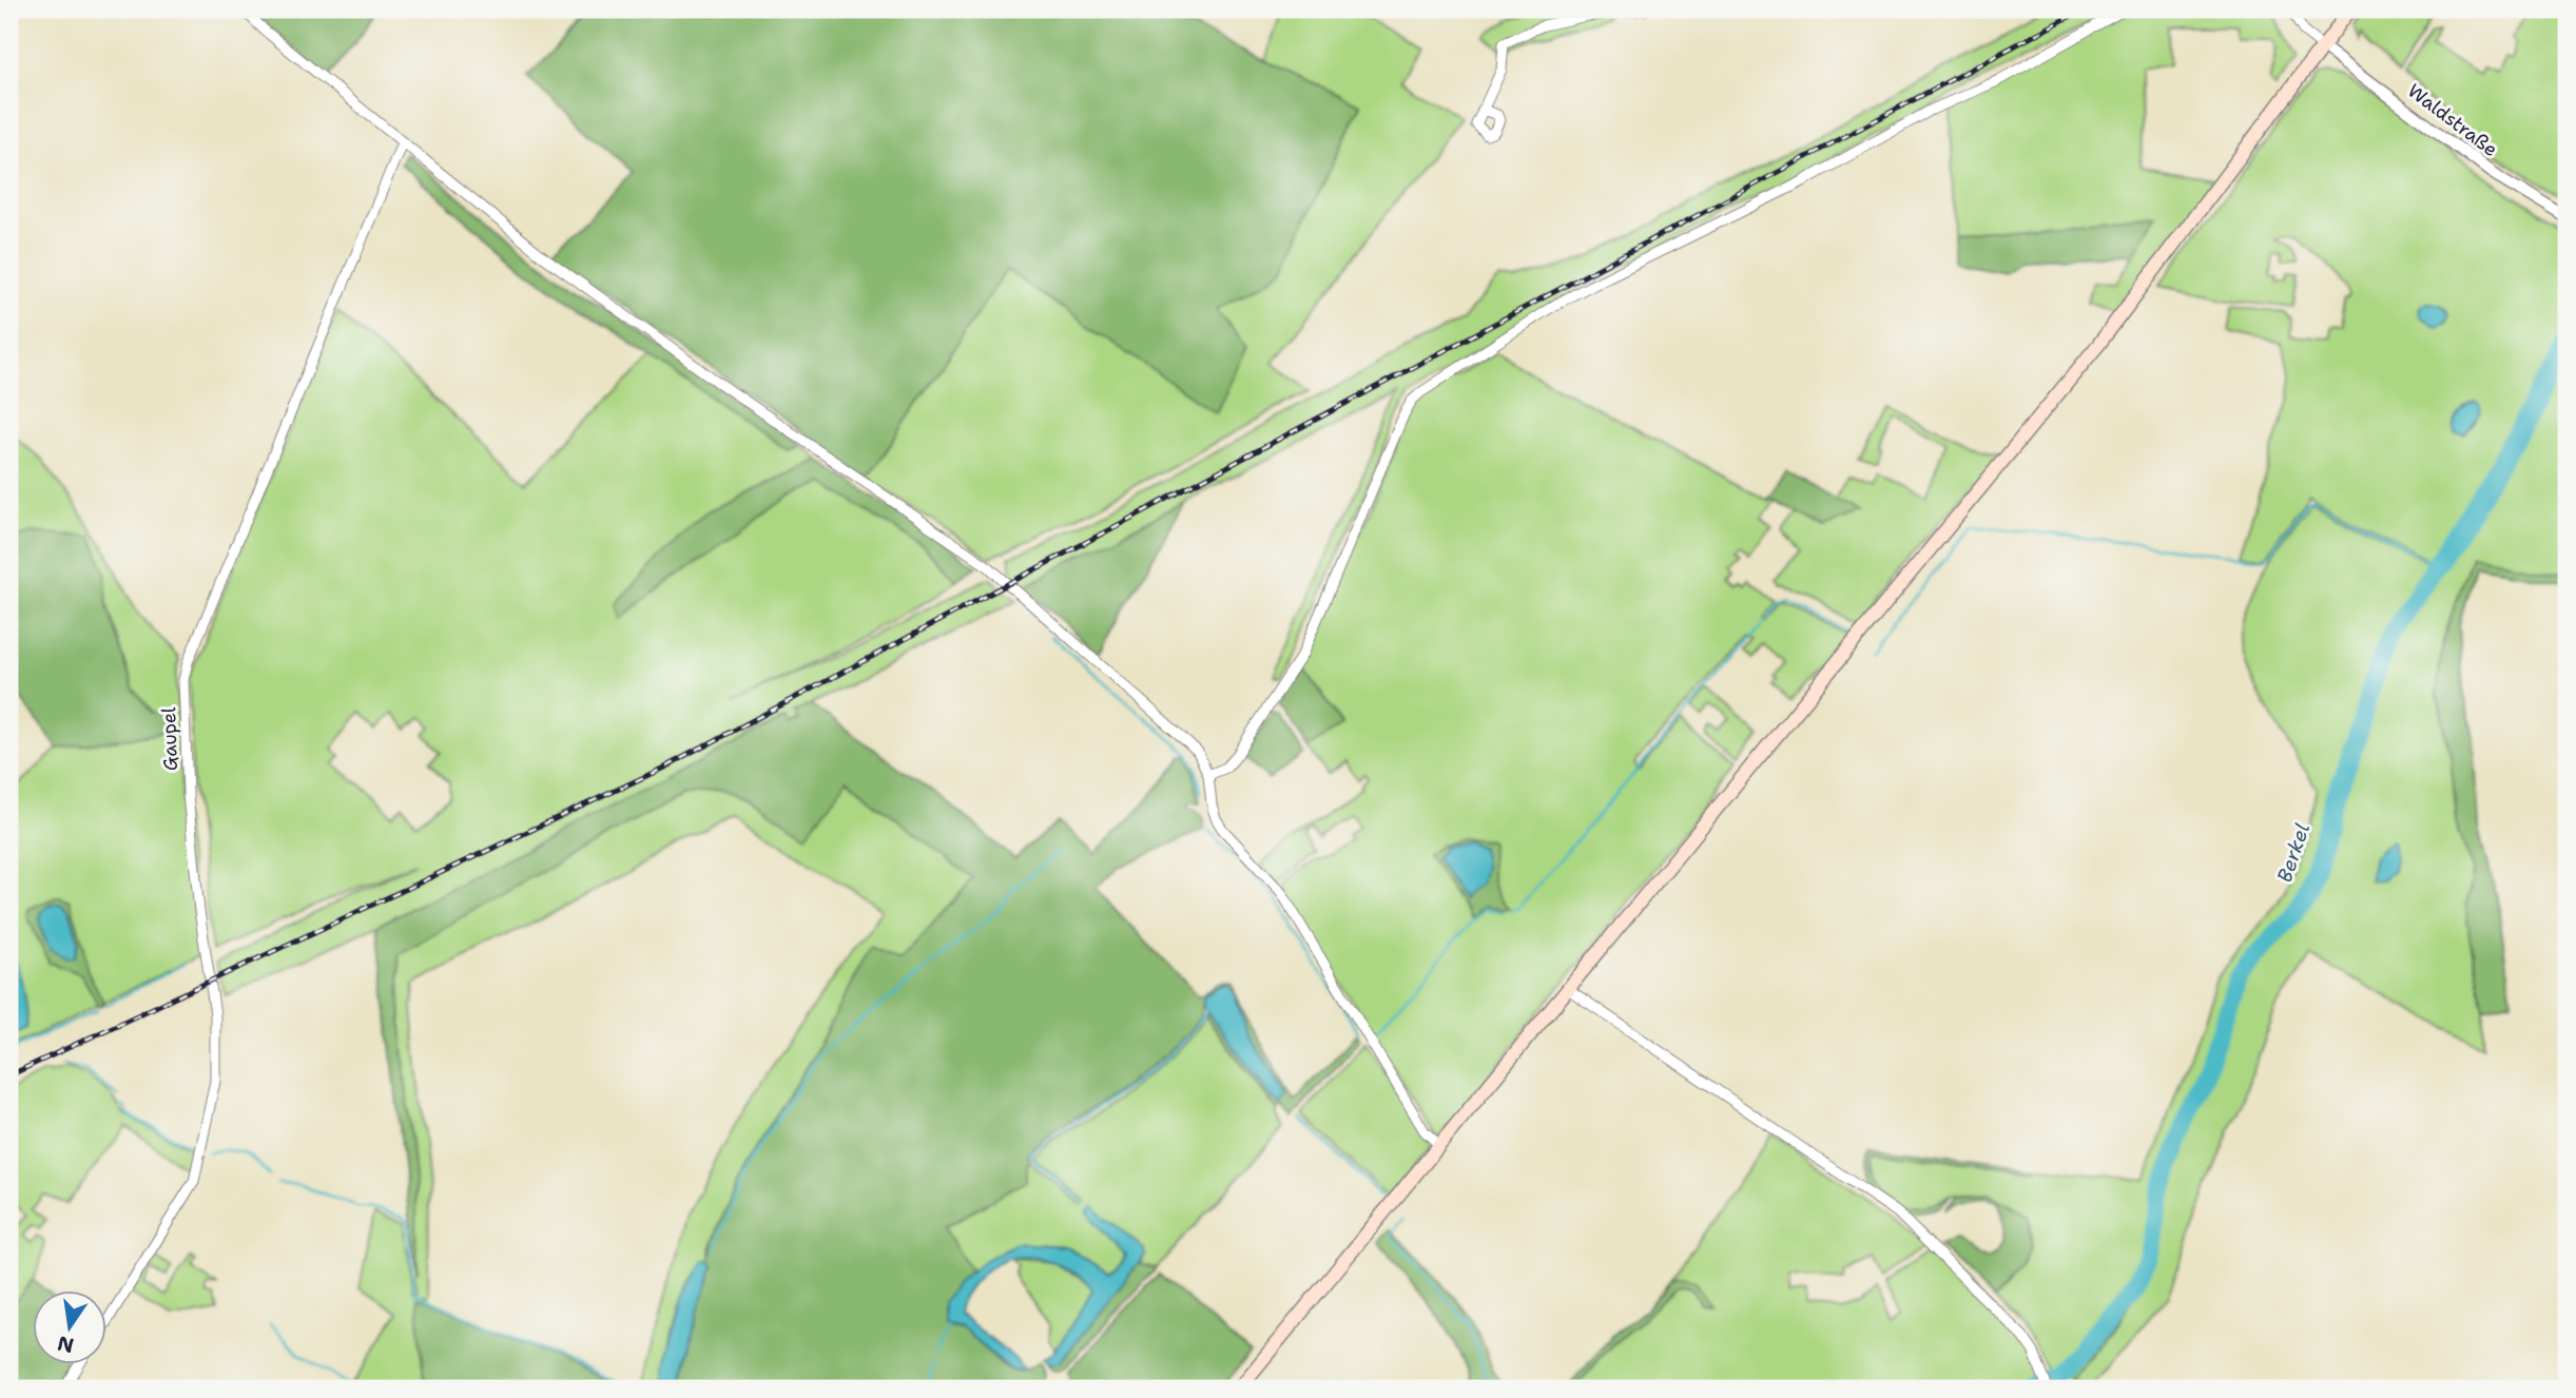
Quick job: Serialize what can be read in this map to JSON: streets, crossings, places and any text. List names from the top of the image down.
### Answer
{
  "streets": {
    "street": ["Waldstraße", "Gaupel"]
  },
  "water": ["Berkel"],
  "north": "bottom"
}
